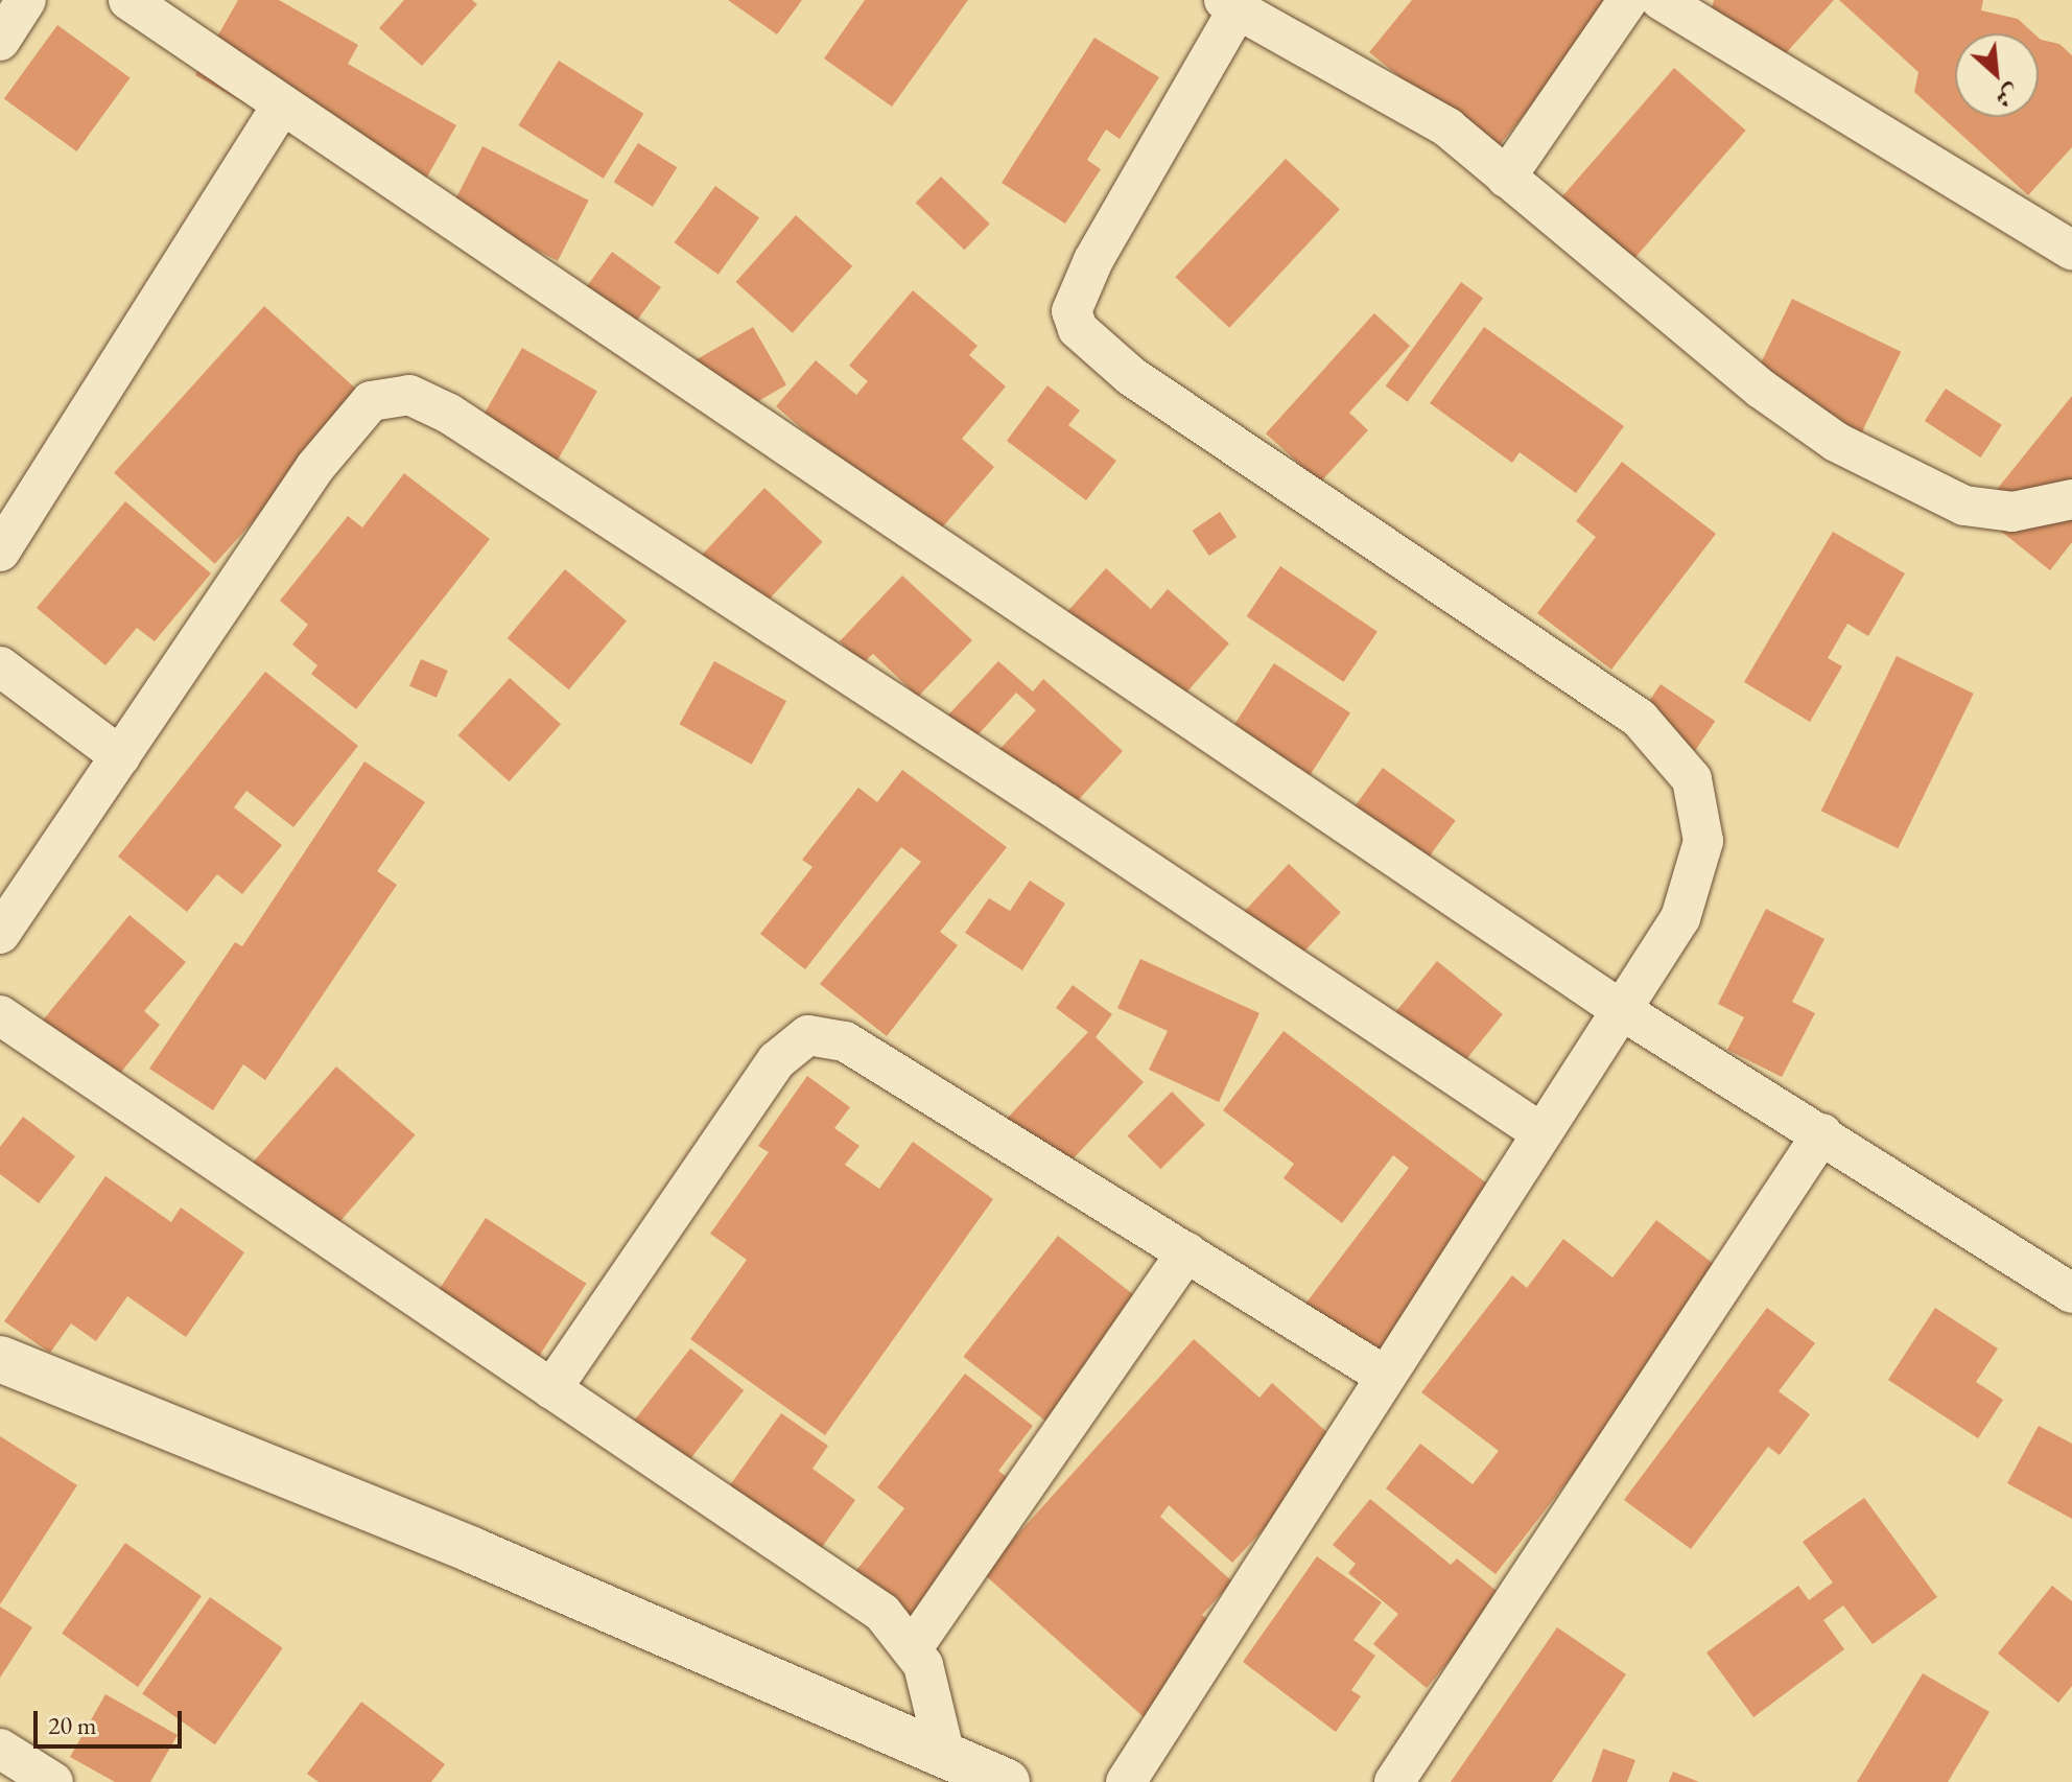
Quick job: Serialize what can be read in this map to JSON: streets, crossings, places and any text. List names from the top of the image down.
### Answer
{
  "scale_bar": "20 m",
  "north": "bottom right"
}
